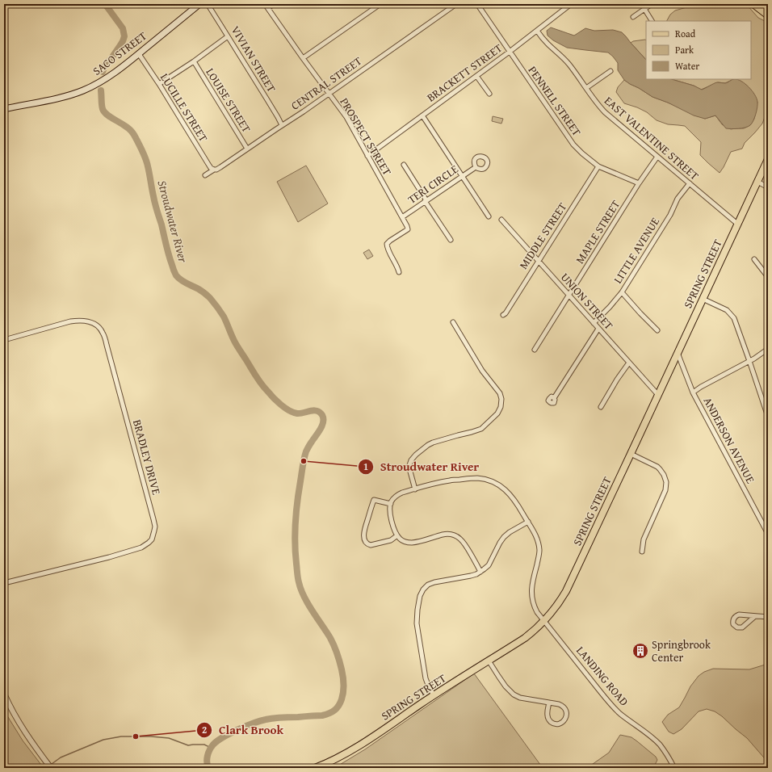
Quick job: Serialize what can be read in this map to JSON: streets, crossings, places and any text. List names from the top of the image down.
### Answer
{
  "streets": {
    "main road": ["SACO STREET", "SPRING STREET"],
    "street": [
      "VIVIAN STREET",
      "BRACKETT STREET",
      "CENTRAL STREET",
      "LOUISE STREET",
      "PENNELL STREET",
      "LUCILLE STREET",
      "PROSPECT STREET",
      "EAST VALENTINE STREET",
      "TERI CIRCLE",
      "MAPLE STREET",
      "MIDDLE STREET",
      "LITTLE AVENUE",
      "UNION STREET",
      "ANDERSON AVENUE",
      "BRADLEY DRIVE",
      "LANDING ROAD"
    ]
  },
  "crossings": [
    ["SACO STREET", "LUCILLE STREET"],
    ["VIVIAN STREET", "CENTRAL STREET"],
    ["BRACKETT STREET", "PENNELL STREET"],
    ["BRACKETT STREET", "PROSPECT STREET"],
    ["BRACKETT STREET", "EAST VALENTINE STREET"],
    ["CENTRAL STREET", "LOUISE STREET"],
    ["CENTRAL STREET", "LUCILLE STREET"],
    ["CENTRAL STREET", "PROSPECT STREET"],
    ["PENNELL STREET", "MAPLE STREET"],
    ["PENNELL STREET", "MIDDLE STREET"],
    ["PROSPECT STREET", "TERI CIRCLE"],
    ["EAST VALENTINE STREET", "MAPLE STREET"],
    ["EAST VALENTINE STREET", "LITTLE AVENUE"],
    ["EAST VALENTINE STREET", "SPRING STREET"],
    ["MAPLE STREET", "UNION STREET"],
    ["MIDDLE STREET", "UNION STREET"],
    ["LITTLE AVENUE", "UNION STREET"],
    ["SPRING STREET", "UNION STREET"],
    ["SPRING STREET", "ANDERSON AVENUE"],
    ["SPRING STREET", "LANDING ROAD"]
  ],
  "water": ["Stroudwater River"],
  "places": {
    "other": ["Stroudwater River", "Clark Brook"],
    "building": ["Springbrook Center"]
  },
  "legend": ["Road", "Park", "Water"]
}
